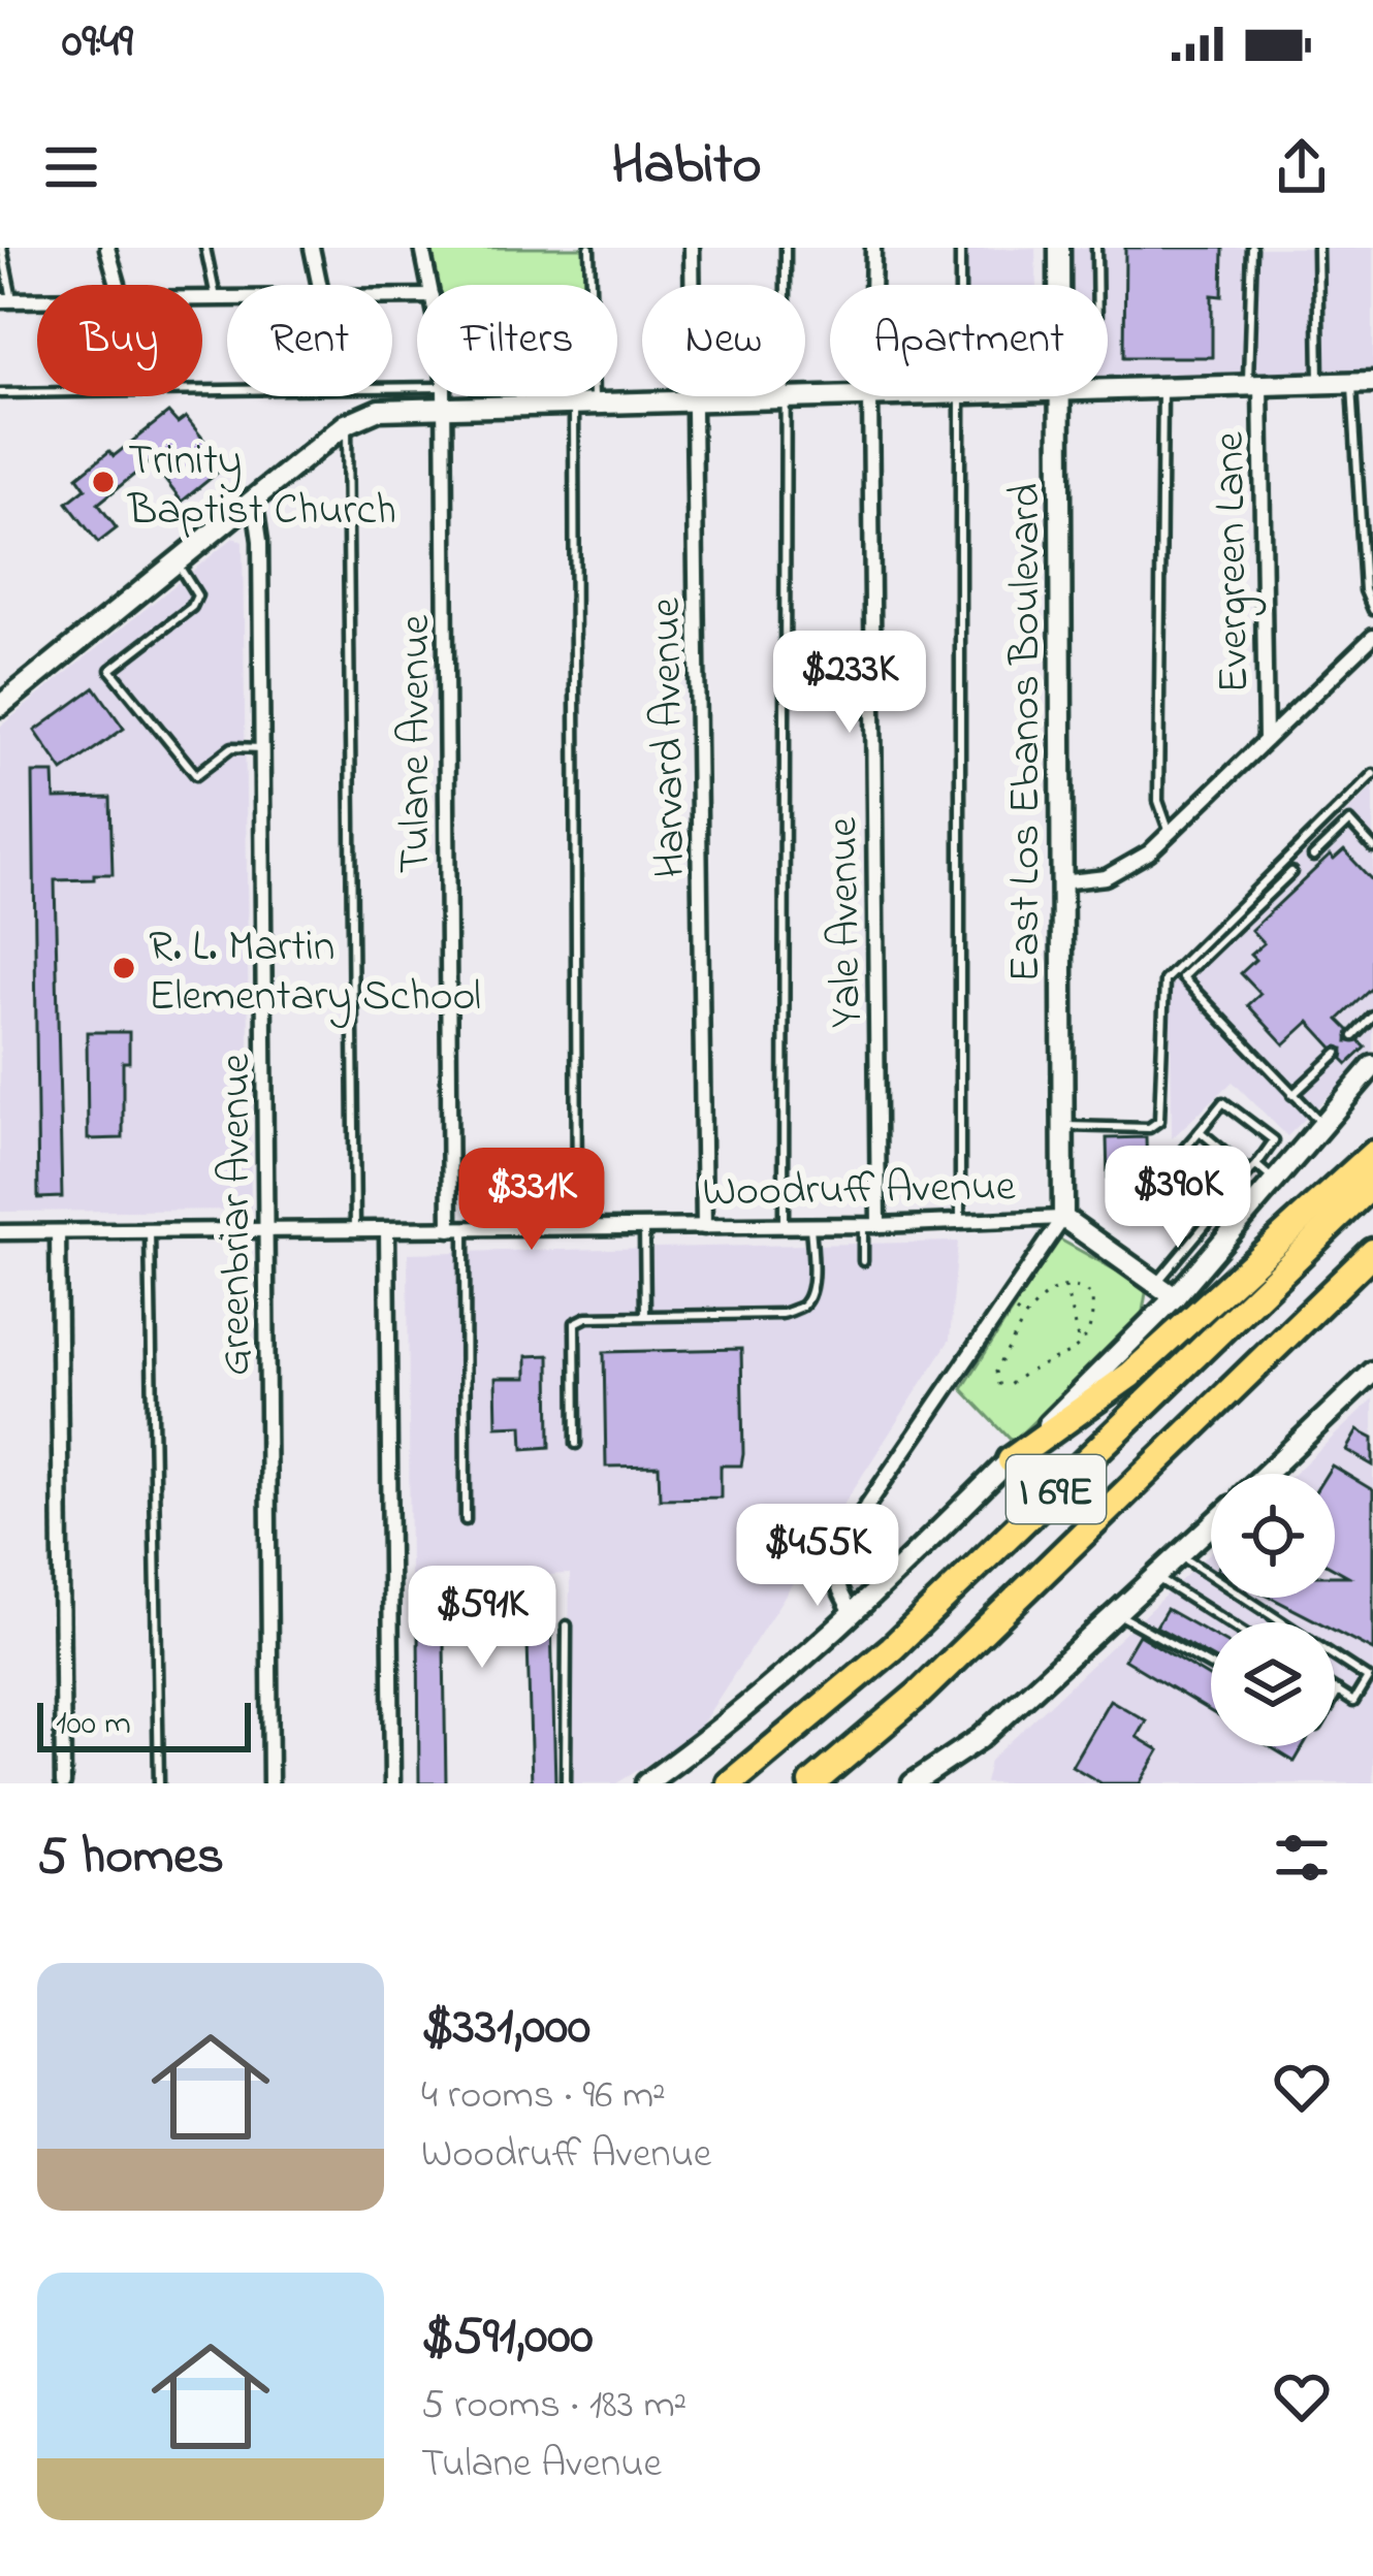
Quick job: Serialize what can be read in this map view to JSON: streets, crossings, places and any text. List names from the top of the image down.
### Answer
{
  "streets": {
    "highway": ["I 69E"],
    "street": [
      "Evergreen Lane",
      "East Los Ebanos Boulevard",
      "Harvard Avenue",
      "Tulane Avenue",
      "Yale Avenue",
      "Woodruff Avenue",
      "Greenbriar Avenue"
    ]
  },
  "crossings": [
    ["East Los Ebanos Boulevard", "Woodruff Avenue"],
    ["Harvard Avenue", "Woodruff Avenue"],
    ["Tulane Avenue", "Woodruff Avenue"],
    ["Yale Avenue", "Woodruff Avenue"],
    ["Woodruff Avenue", "Greenbriar Avenue"]
  ],
  "places": ["Trinity Baptist Church", "R. L. Martin Elementary School"],
  "scale_bar": "100 m",
  "page": {
    "status": "09:49",
    "header": "Habito",
    "chip": [
      "Buy",
      "Rent",
      "Filters",
      "New",
      "Apartment"
    ],
    "price": [
      "$233K",
      "$390K",
      "$331K",
      "$455K",
      "$591K"
    ],
    "scale": "100 m",
    "heading": "5 homes",
    "list": [
      {
        "name": "$331,000",
        "note": "4 rooms · 96 m² · Woodruff Avenue"
      },
      {
        "name": "$591,000",
        "note": "5 rooms · 183 m² · Tulane Avenue"
      }
    ]
  }
}
